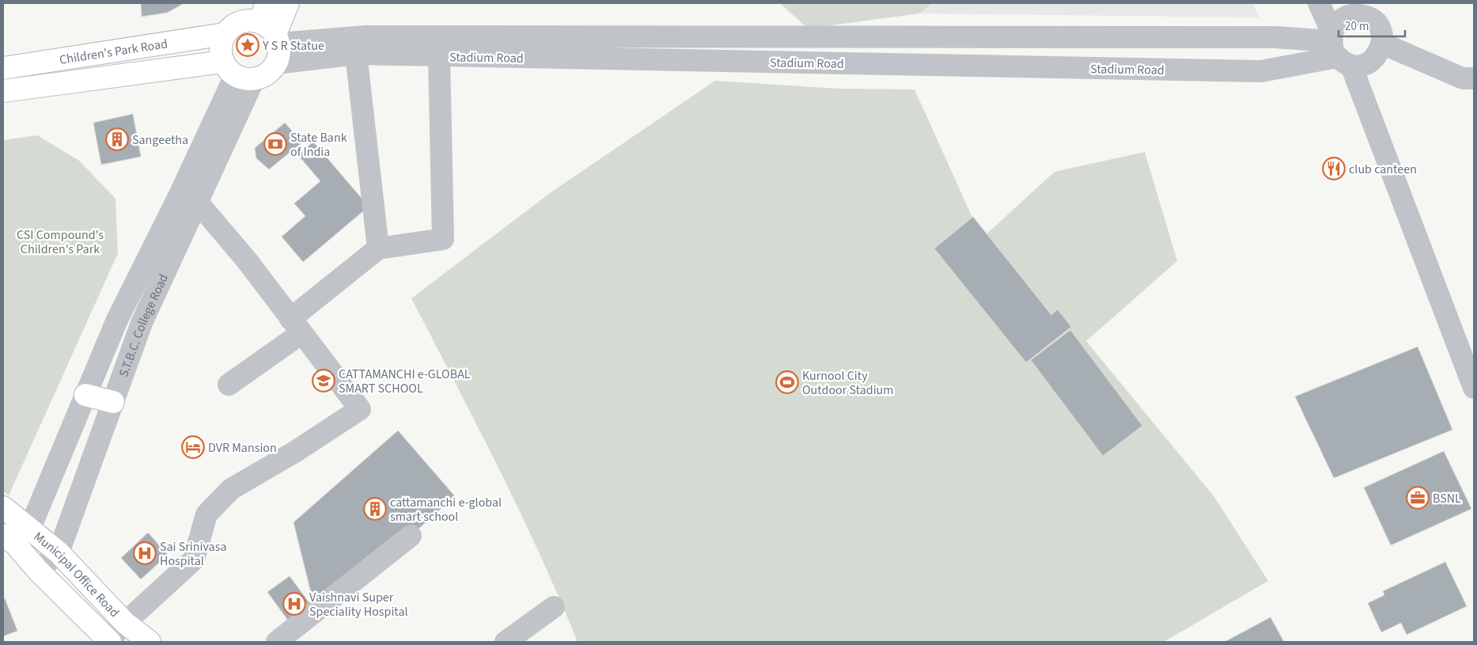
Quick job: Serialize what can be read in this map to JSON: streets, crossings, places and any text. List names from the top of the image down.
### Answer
{
  "streets": {
    "main road": ["Children's Park Road", "Municipal Office Road"],
    "street": ["Stadium Road", "S.T.B.C. College Road"]
  },
  "crossings": [
    ["Children's Park Road", "Stadium Road"],
    ["Children's Park Road", "S.T.B.C. College Road"],
    ["Stadium Road", "S.T.B.C. College Road"],
    ["S.T.B.C. College Road", "Municipal Office Road"]
  ],
  "parks": ["CSI Compound's Children's Park"],
  "places": {
    "place": ["Y S R Statue"],
    "building": ["Sangeetha", "cattamanchi e-global smart school"],
    "bank": ["State Bank of India"],
    "restaurant": ["club canteen"],
    "school or university": ["CATTAMANCHI e-GLOBAL SMART SCHOOL"],
    "sports": ["Kurnool City Outdoor Stadium"],
    "hotel": ["DVR Mansion"],
    "office": ["BSNL"],
    "hospital": ["Sai Srinivasa Hospital", "Vaishnavi Super Speciality Hospital"]
  },
  "scale_bar": "20 m"
}
